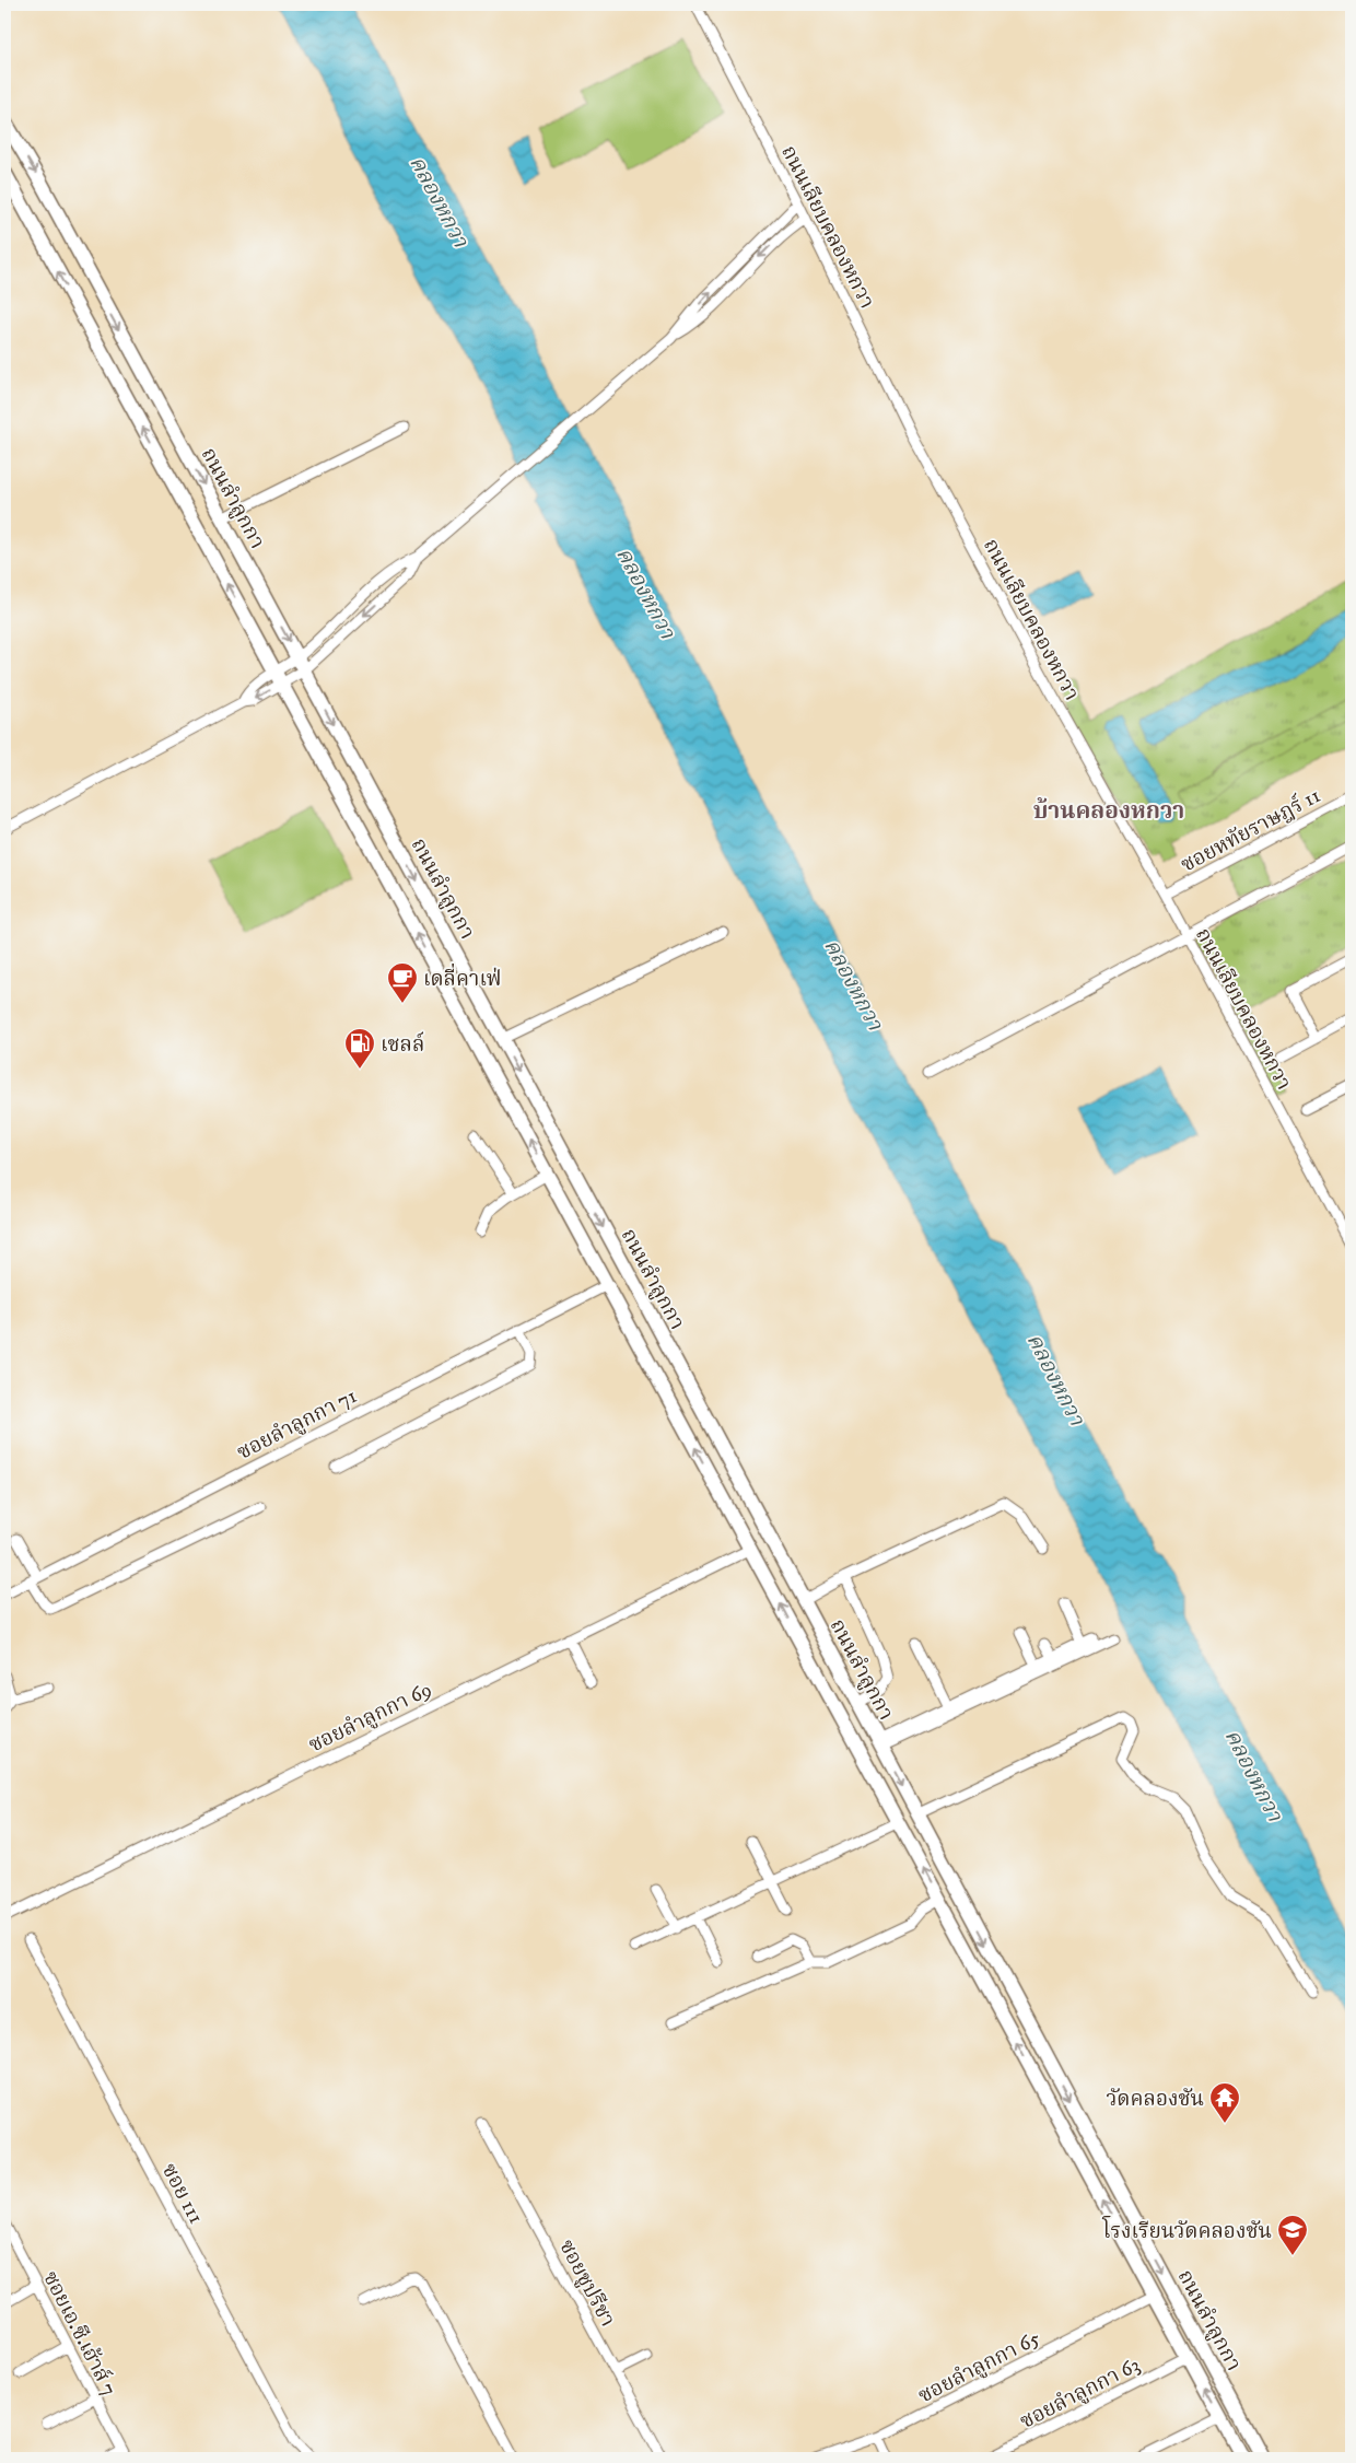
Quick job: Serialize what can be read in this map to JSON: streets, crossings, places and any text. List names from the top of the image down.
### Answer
{
  "streets": {
    "main road": ["ถนนลำลูกกา"],
    "street": [
      "ถนนเลียบคลองหกวา",
      "ซอยหทัยราษฎร์ 11",
      "ซอยลำลูกกา 71",
      "ซอยลำลูกกา 69",
      "ซอย 111",
      "ซอยชูปรีชา",
      "ซอยเอ.ซี.เฮ้าส์ 7",
      "ซอยลำลูกกา 65",
      "ซอยลำลูกกา 63"
    ]
  },
  "crossings": [
    ["ถนนเลียบคลองหกวา", "ซอยหทัยราษฎร์ 11"],
    ["ถนนลำลูกกา", "ซอยลำลูกกา 71"],
    ["ถนนลำลูกกา", "ซอยลำลูกกา 69"],
    ["ถนนลำลูกกา", "ซอยลำลูกกา 65"],
    ["ถนนลำลูกกา", "ซอยลำลูกกา 63"]
  ],
  "districts": ["บ้านคลองหกวา"],
  "water": ["คลองหกวา"],
  "places": {
    "cafe": ["เดลี่คาเฟ่"],
    "fuel station": ["เชลล์"],
    "temple": ["วัดคลองชัน"],
    "school or university": ["โรงเรียนวัดคลองชัน"]
  }
}
